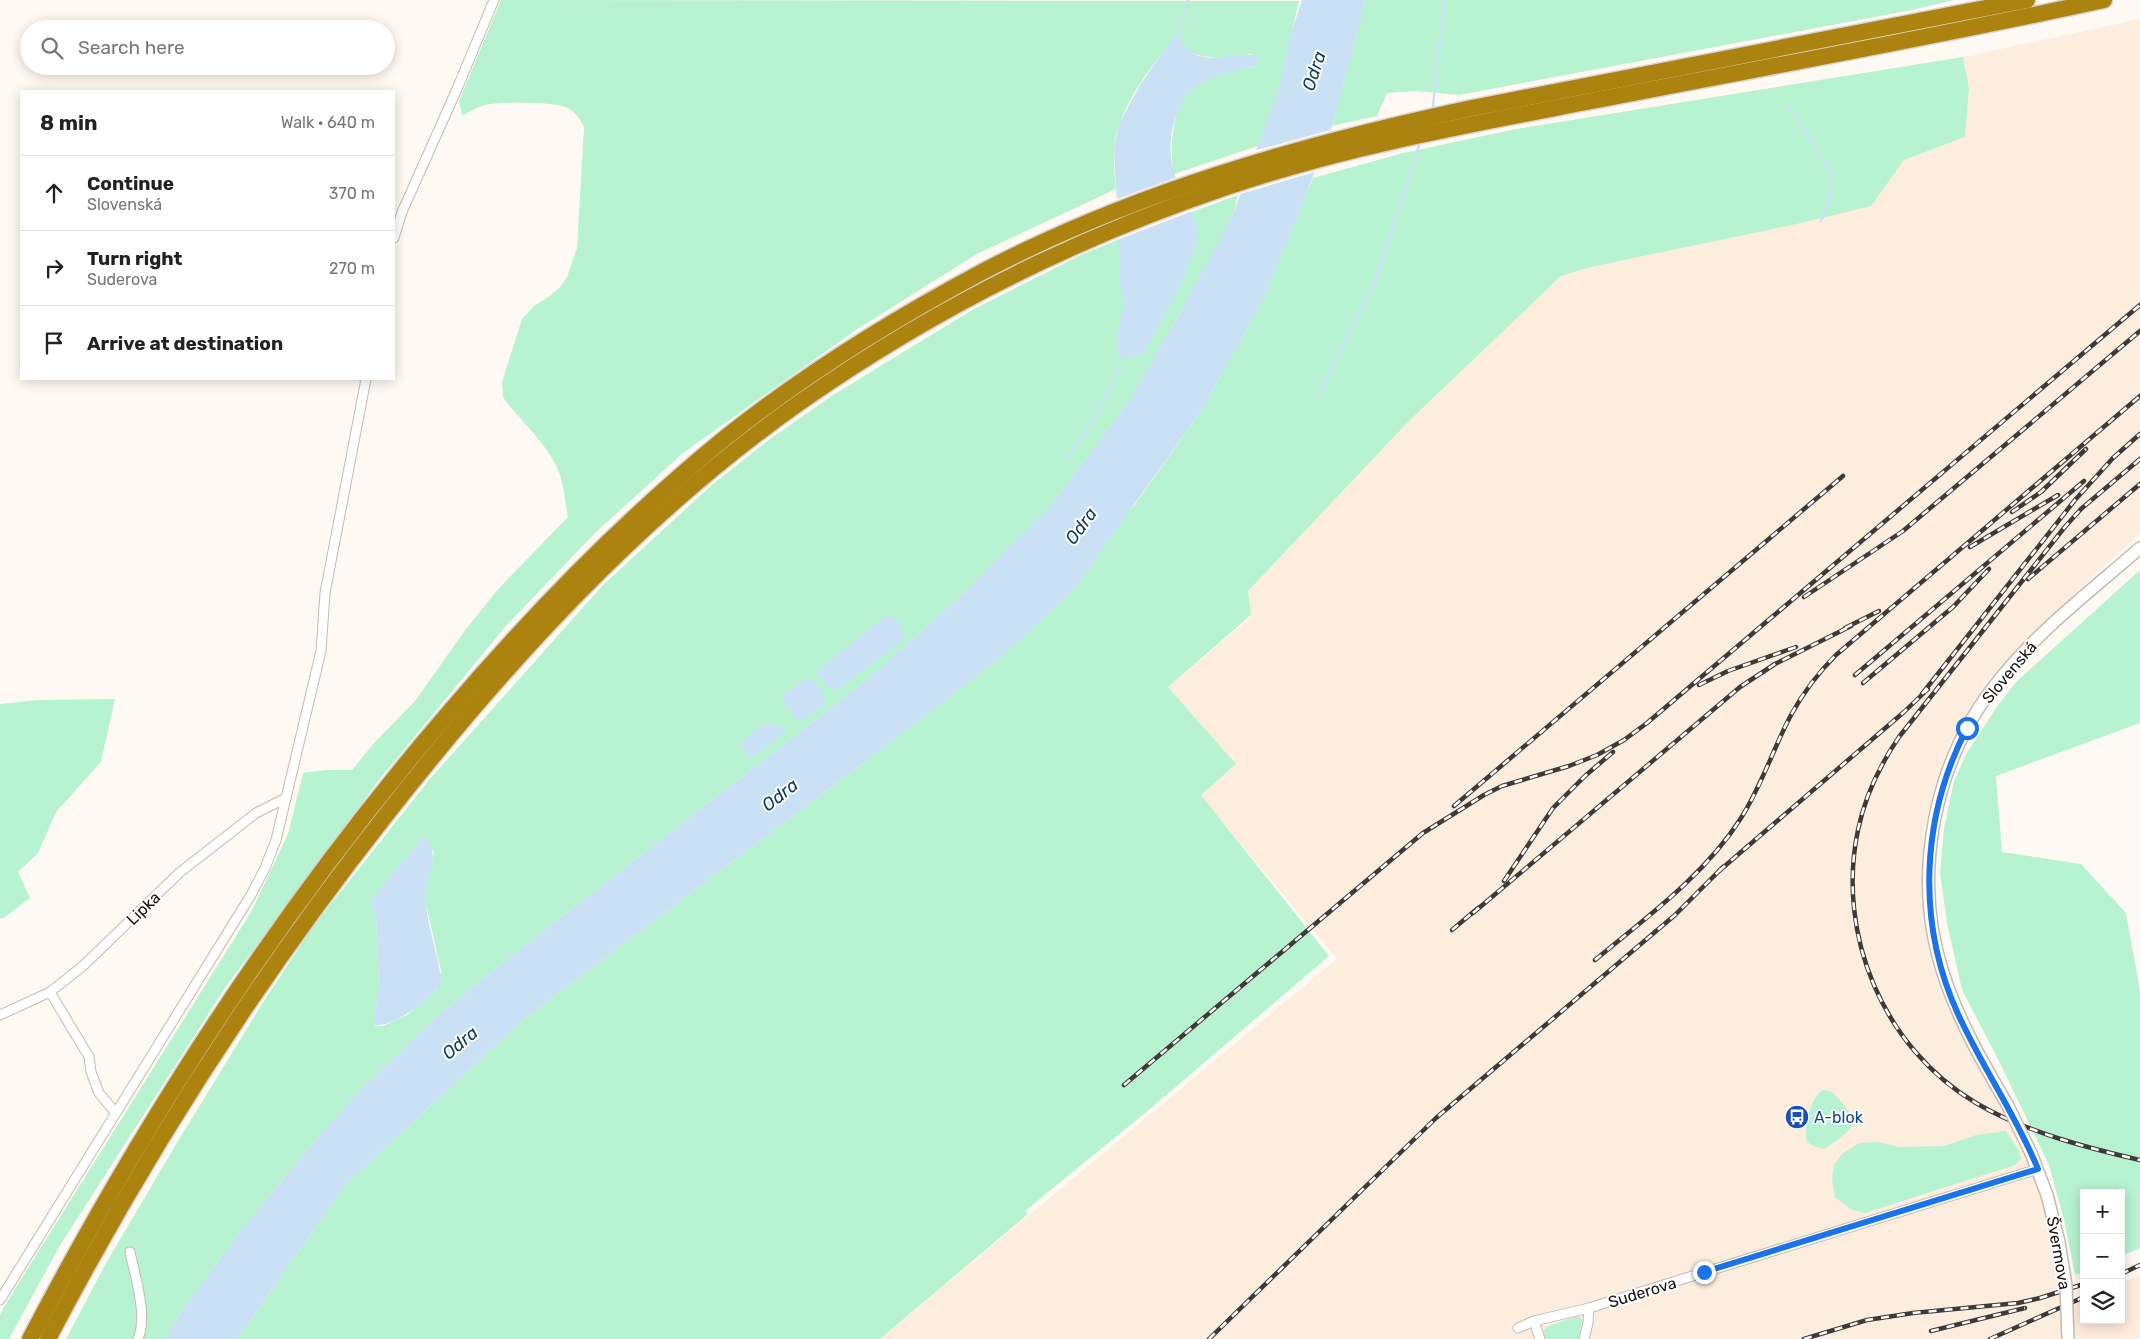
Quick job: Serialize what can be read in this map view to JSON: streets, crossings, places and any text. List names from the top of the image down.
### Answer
{
  "streets": {
    "street": [
      "Slovenská",
      "Lipka",
      "Švermova",
      "Suderova"
    ]
  },
  "crossings": [
    ["Slovenská", "Švermova"],
    ["Slovenská", "Suderova"],
    ["Švermova", "Suderova"]
  ],
  "water": ["Odra"],
  "places": {
    "bus stop": ["A-blok"]
  },
  "page": {
    "search": "Search here",
    "heading": ["8 min", "Walk · 640 m"],
    "list": [
      ["Continue", "Slovenská", "370 m"],
      ["Turn right", "Suderova", "270 m"],
      "Arrive at destination"
    ],
    "map_buttons": ["+", "−"]
  }
}
